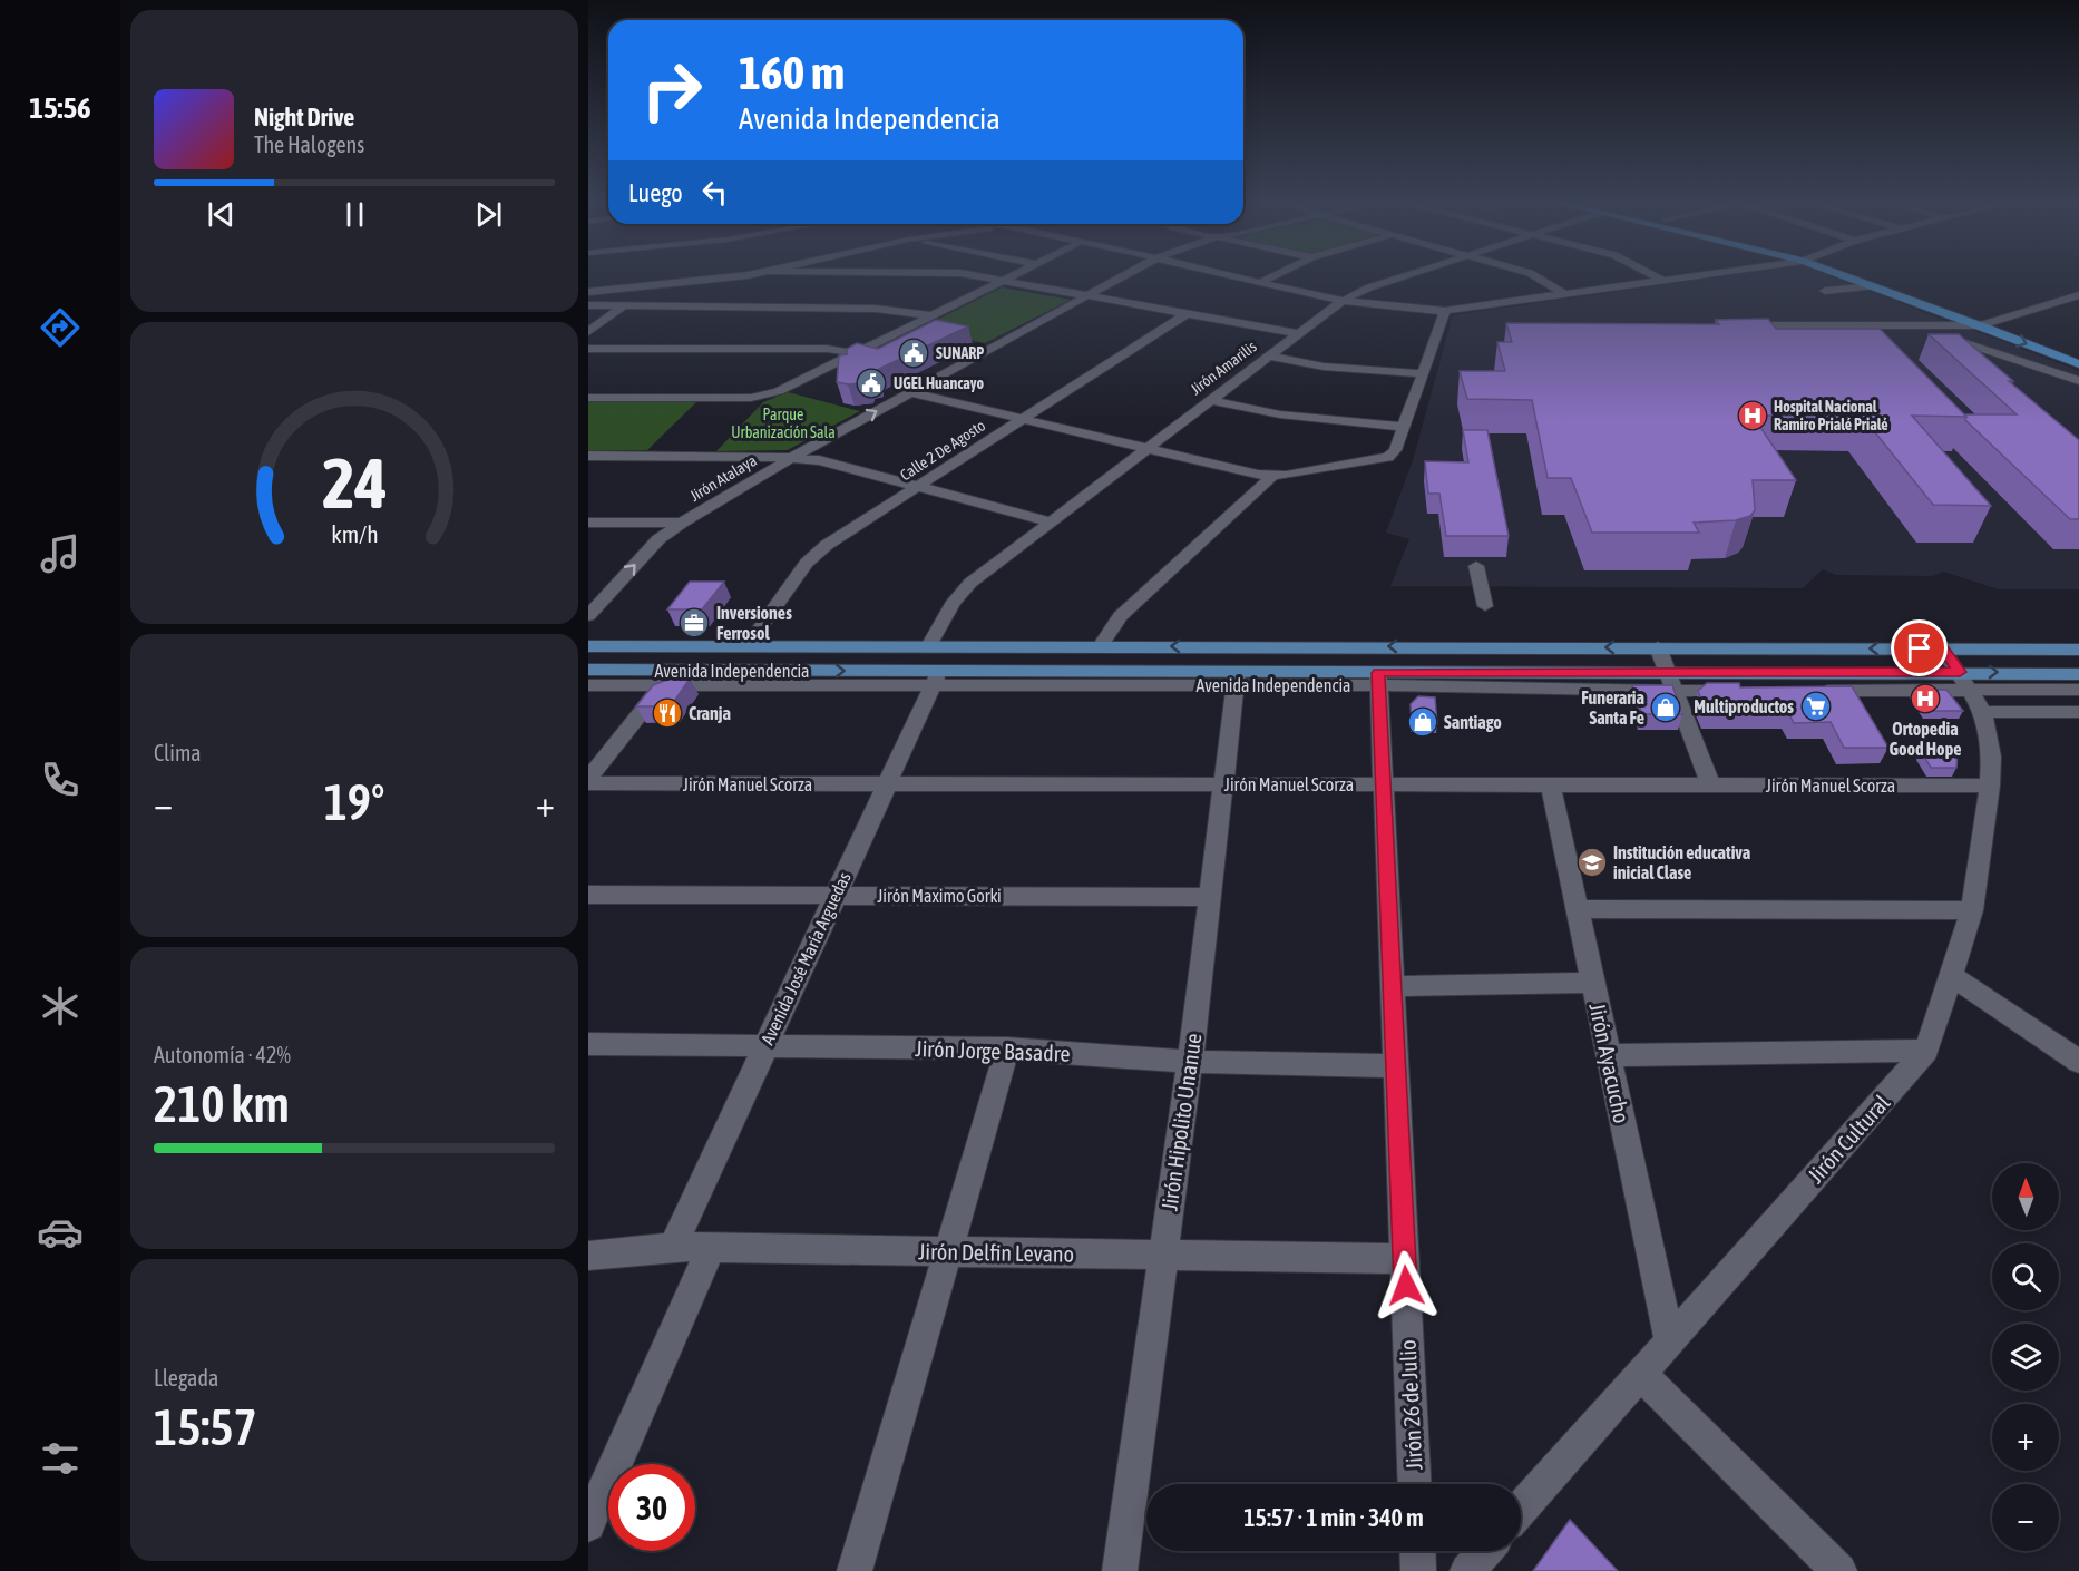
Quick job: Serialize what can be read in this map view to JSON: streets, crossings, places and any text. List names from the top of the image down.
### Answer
{
  "streets": {
    "main road": ["Avenida Independencia"],
    "street": [
      "Jirón Amarilis",
      "Calle 2 De Agosto",
      "Jirón Atalaya",
      "Jirón Manuel Scorza",
      "Jirón Maximo Gorki",
      "Avenida José María Arguedas",
      "Jirón Jorge Basadre",
      "Jirón Ayacucho",
      "Jirón Hipolito Unanue",
      "Jirón Cultural",
      "Jirón Delfin Levano",
      "Jirón 26 de Julio"
    ]
  },
  "crossings": [
    ["Jirón Amarilis", "Avenida Independencia"],
    ["Calle 2 De Agosto", "Avenida Independencia"],
    ["Avenida Independencia", "Avenida José María Arguedas"],
    ["Avenida Independencia", "Jirón Hipolito Unanue"],
    ["Avenida Independencia", "Jirón Cultural"],
    ["Avenida Independencia", "Jirón 26 de Julio"],
    ["Jirón Manuel Scorza", "Avenida José María Arguedas"],
    ["Jirón Manuel Scorza", "Jirón Ayacucho"],
    ["Jirón Manuel Scorza", "Jirón Hipolito Unanue"],
    ["Jirón Manuel Scorza", "Jirón Cultural"],
    ["Jirón Manuel Scorza", "Jirón 26 de Julio"],
    ["Jirón Maximo Gorki", "Avenida José María Arguedas"],
    ["Jirón Maximo Gorki", "Jirón Hipolito Unanue"],
    ["Avenida José María Arguedas", "Jirón Jorge Basadre"],
    ["Avenida José María Arguedas", "Jirón Delfin Levano"],
    ["Jirón Jorge Basadre", "Jirón Hipolito Unanue"],
    ["Jirón Jorge Basadre", "Jirón 26 de Julio"],
    ["Jirón Ayacucho", "Jirón Cultural"],
    ["Jirón Hipolito Unanue", "Jirón Delfin Levano"],
    ["Jirón Delfin Levano", "Jirón 26 de Julio"]
  ],
  "one_way": ["Jirón Atalaya"],
  "parks": ["Parque Urbanización Sala"],
  "places": {
    "public building": ["SUNARP", "UGEL Huancayo"],
    "hospital": ["Hospital Nacional Ramiro Prialé Prialé", "Ortopedia Good Hope"],
    "office": ["Inversiones Ferrosol"],
    "supermarket": ["Multiproductos"],
    "shop": ["Funeraria Santa Fe", "Santiago"],
    "restaurant": ["Cranja"],
    "school or university": ["Institución educativa inicial Clase"]
  },
  "north": "top",
  "page": {
    "tabs": "15:56",
    "turn": ["160 m", "Avenida Independencia"],
    "song": ["Night Drive", "The Halogens"],
    "then": "Luego",
    "tile": [
      "Clima",
      ["Autonomía · 42%", "210 km"],
      ["Llegada", "15:57"]
    ],
    "heat": ["−", "19°", "+"],
    "map_buttons": ["+", "−"],
    "limit": "30",
    "trip": "15:57 · 1 min · 340 m",
    "gauge": ["24", "km/h"]
  }
}
